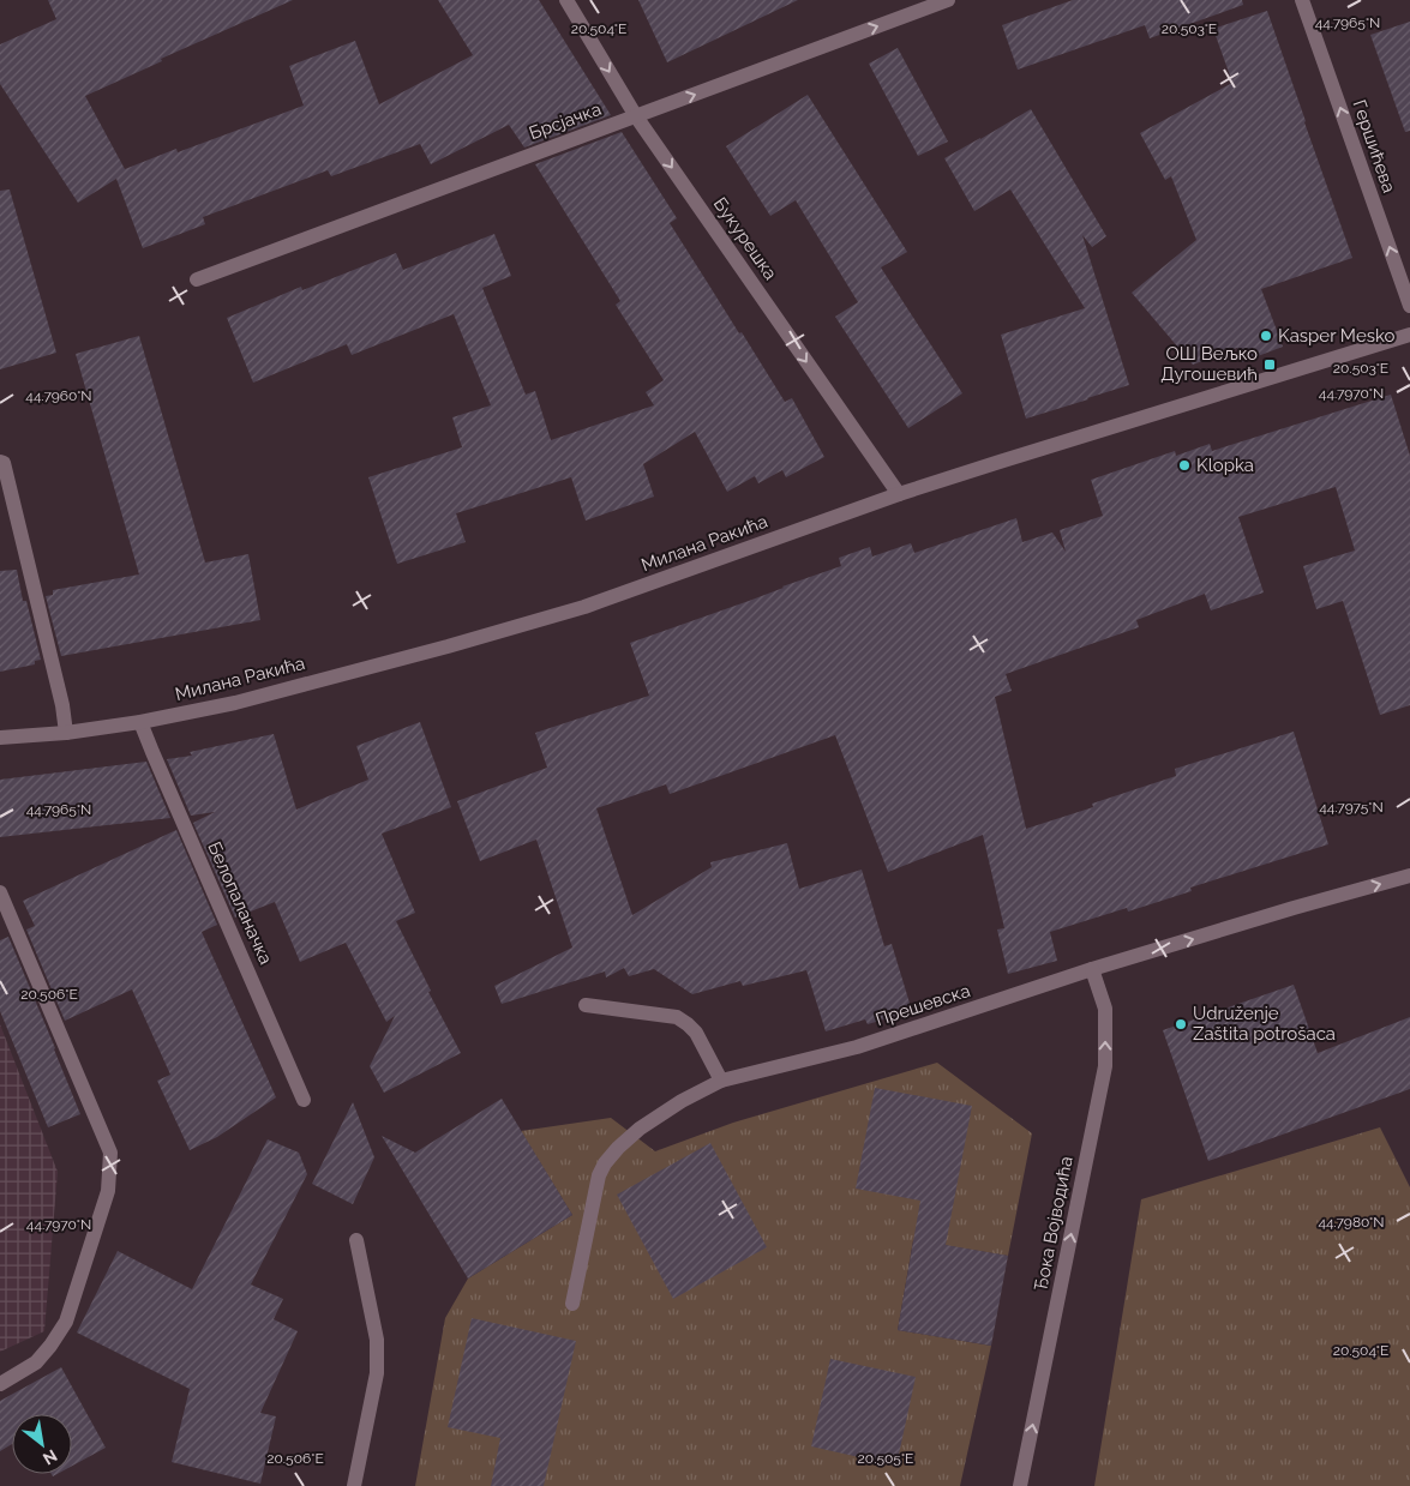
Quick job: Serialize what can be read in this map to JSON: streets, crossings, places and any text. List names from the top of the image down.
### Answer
{
  "streets": {
    "street": [
      "Брсјачка",
      "Гершићева",
      "Букурешка",
      "Милана Ракића",
      "Белопаланачка",
      "Прешевска",
      "Ђока Војводића"
    ]
  },
  "crossings": [
    ["Брсјачка", "Букурешка"],
    ["Букурешка", "Милана Ракића"],
    ["Милана Ракића", "Белопаланачка"],
    ["Прешевска", "Ђока Војводића"]
  ],
  "one_way": [
    "Брсјачка",
    "Гершићева",
    "Букурешка",
    "Ђока Војводића"
  ],
  "places": {
    "other": ["Kasper Mesko", "Klopka", "Udruženje Zaštita potrošaca"],
    "transit": ["ОШ Вељко Дугошевић"]
  },
  "north": "bottom right",
  "coordinates": [
    "44.7965°N",
    "20.504°E",
    "20.503°E",
    "44.7970°N",
    "44.7960°N",
    "44.7975°N",
    "20.506°E",
    "44.7980°N",
    "20.505°E"
  ]
}
